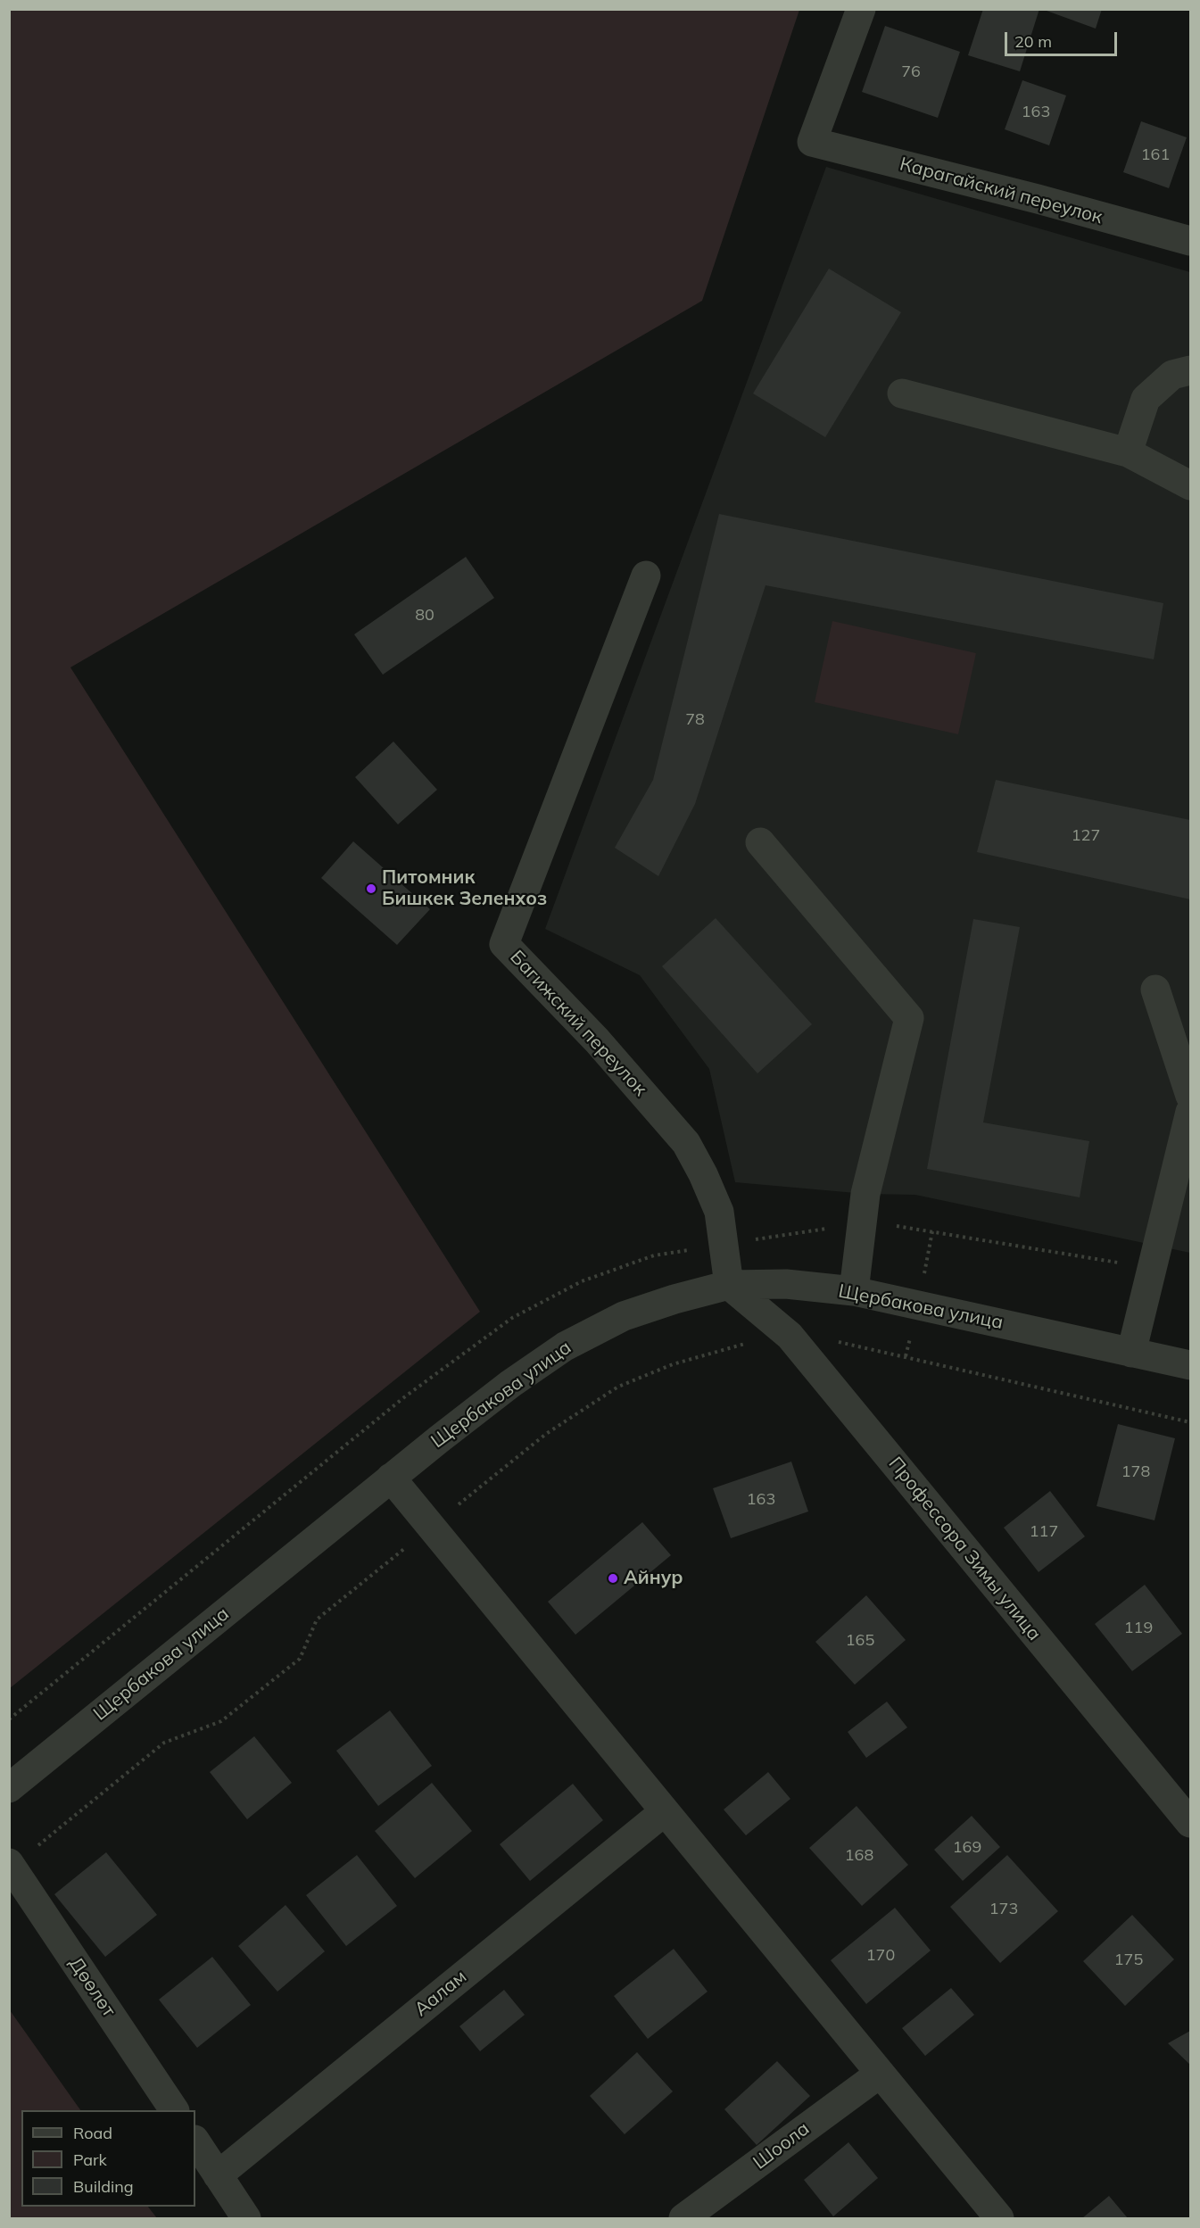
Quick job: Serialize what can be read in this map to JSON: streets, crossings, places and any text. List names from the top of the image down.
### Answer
{
  "streets": {
    "street": [
      "Карагайский переулок",
      "Багижский переулок",
      "Щербакова улица",
      "Профессора Зимы улица",
      "Дөөлөт",
      "Аалам",
      "Шоола"
    ]
  },
  "crossings": [
    ["Багижский переулок", "Щербакова улица"],
    ["Багижский переулок", "Профессора Зимы улица"],
    ["Щербакова улица", "Профессора Зимы улица"]
  ],
  "places": ["Питомник Бишкек Зеленхоз", "Айнур"],
  "house_numbers": [
    "76",
    "163",
    "161",
    "80",
    "78",
    "127",
    "178",
    "163",
    "117",
    "119",
    "165",
    "169",
    "168",
    "173",
    "170",
    "175"
  ],
  "legend": ["Road", "Park", "Building"],
  "scale_bar": "20 m"
}
